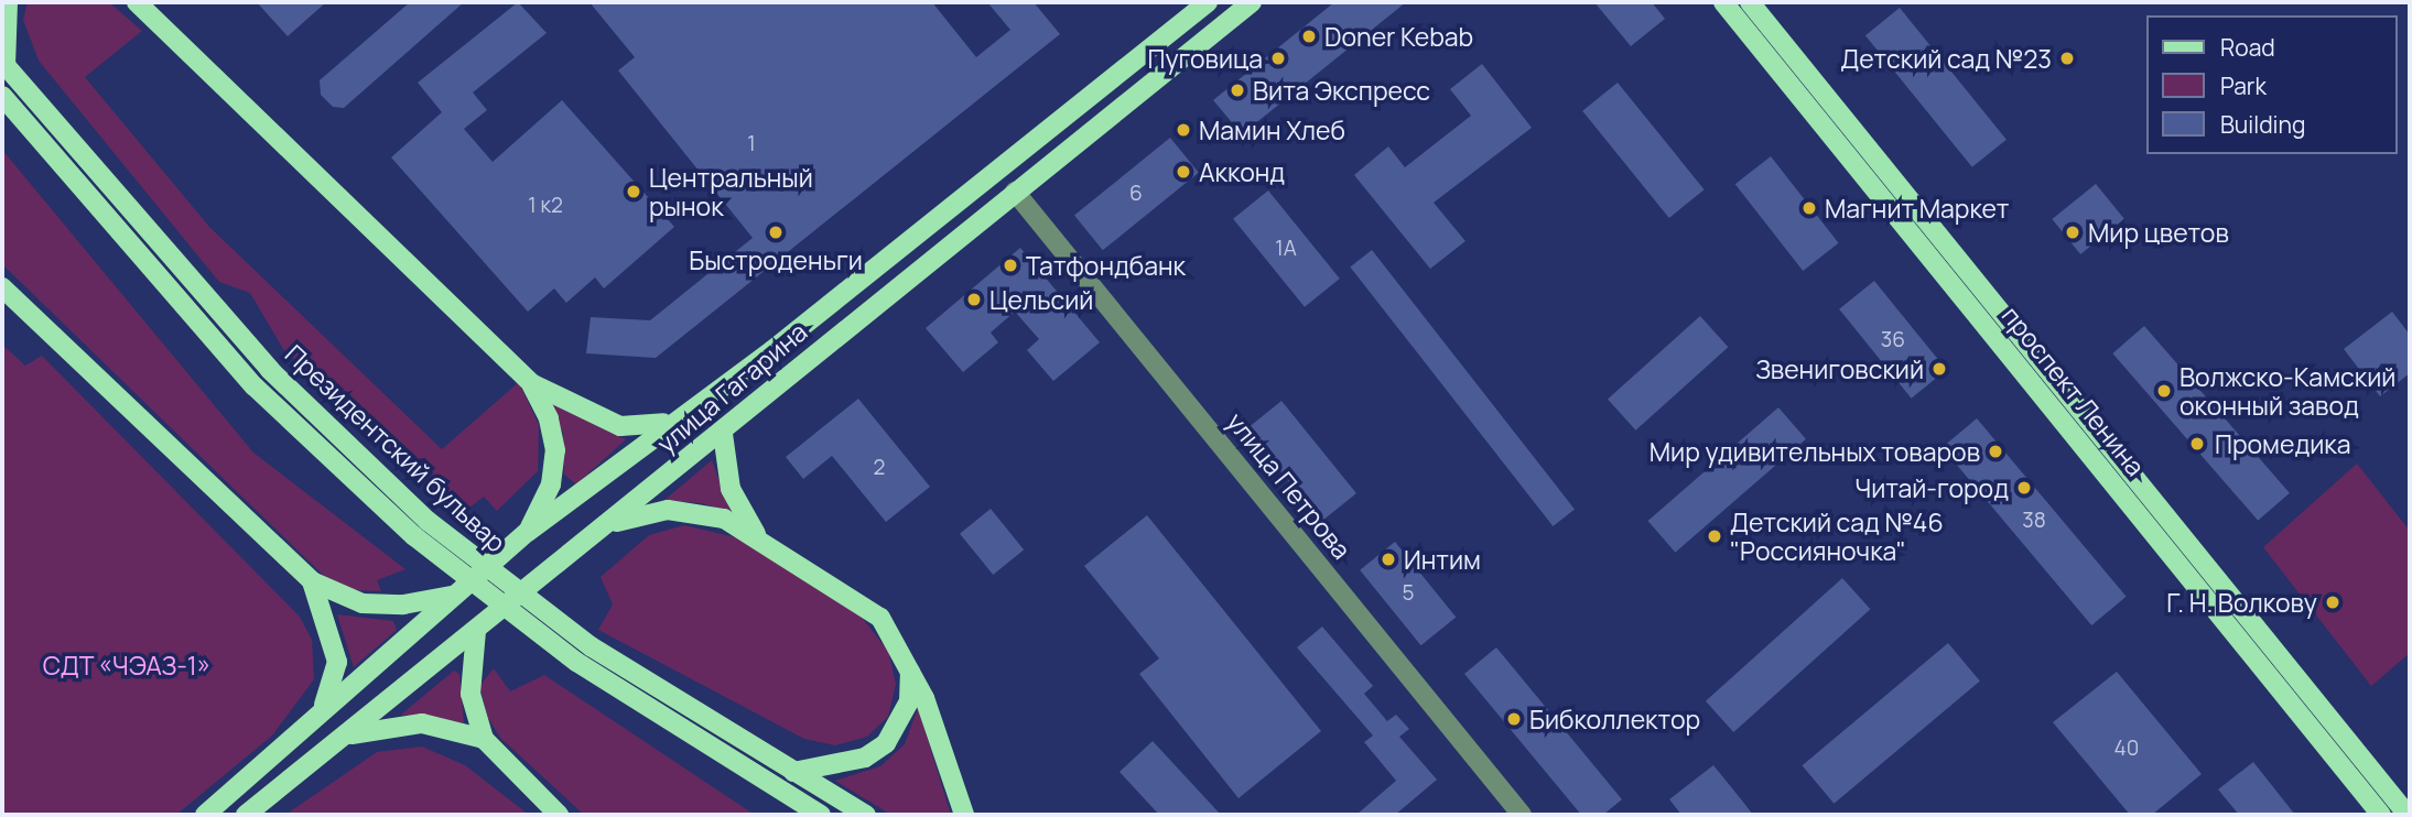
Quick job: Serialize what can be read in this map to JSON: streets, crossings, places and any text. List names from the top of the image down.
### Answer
{
  "streets": {
    "main road": ["улица Гагарина", "проспект Ленина", "Президентский бульвар"],
    "street": ["улица Петрова"]
  },
  "crossings": [
    ["улица Гагарина", "улица Петрова"]
  ],
  "parks": ["СДТ «ЧЭАЗ-1»"],
  "places": [
    "Doner Kebab",
    "Пуговица",
    "Детский сад №23",
    "Вита Экспресс",
    "Мамин Хлеб",
    "Акконд",
    "Центральный рынок",
    "Магнит Маркет",
    "Быстроденьги",
    "Мир цветов",
    "Татфондбанк",
    "Цельсий",
    "Звениговский",
    "Волжско-Камский оконный завод",
    "Промедика",
    "Мир удивительных товаров",
    "Читай-город",
    "Детский сад №46 \"Россияночка\"",
    "Интим",
    "Г. Н. Волкову",
    "Бибколлектор"
  ],
  "house_numbers": [
    "1",
    "6",
    "1 к2",
    "1А",
    "36",
    "2",
    "38",
    "5",
    "40"
  ],
  "legend": ["Road", "Park", "Building"]
}
